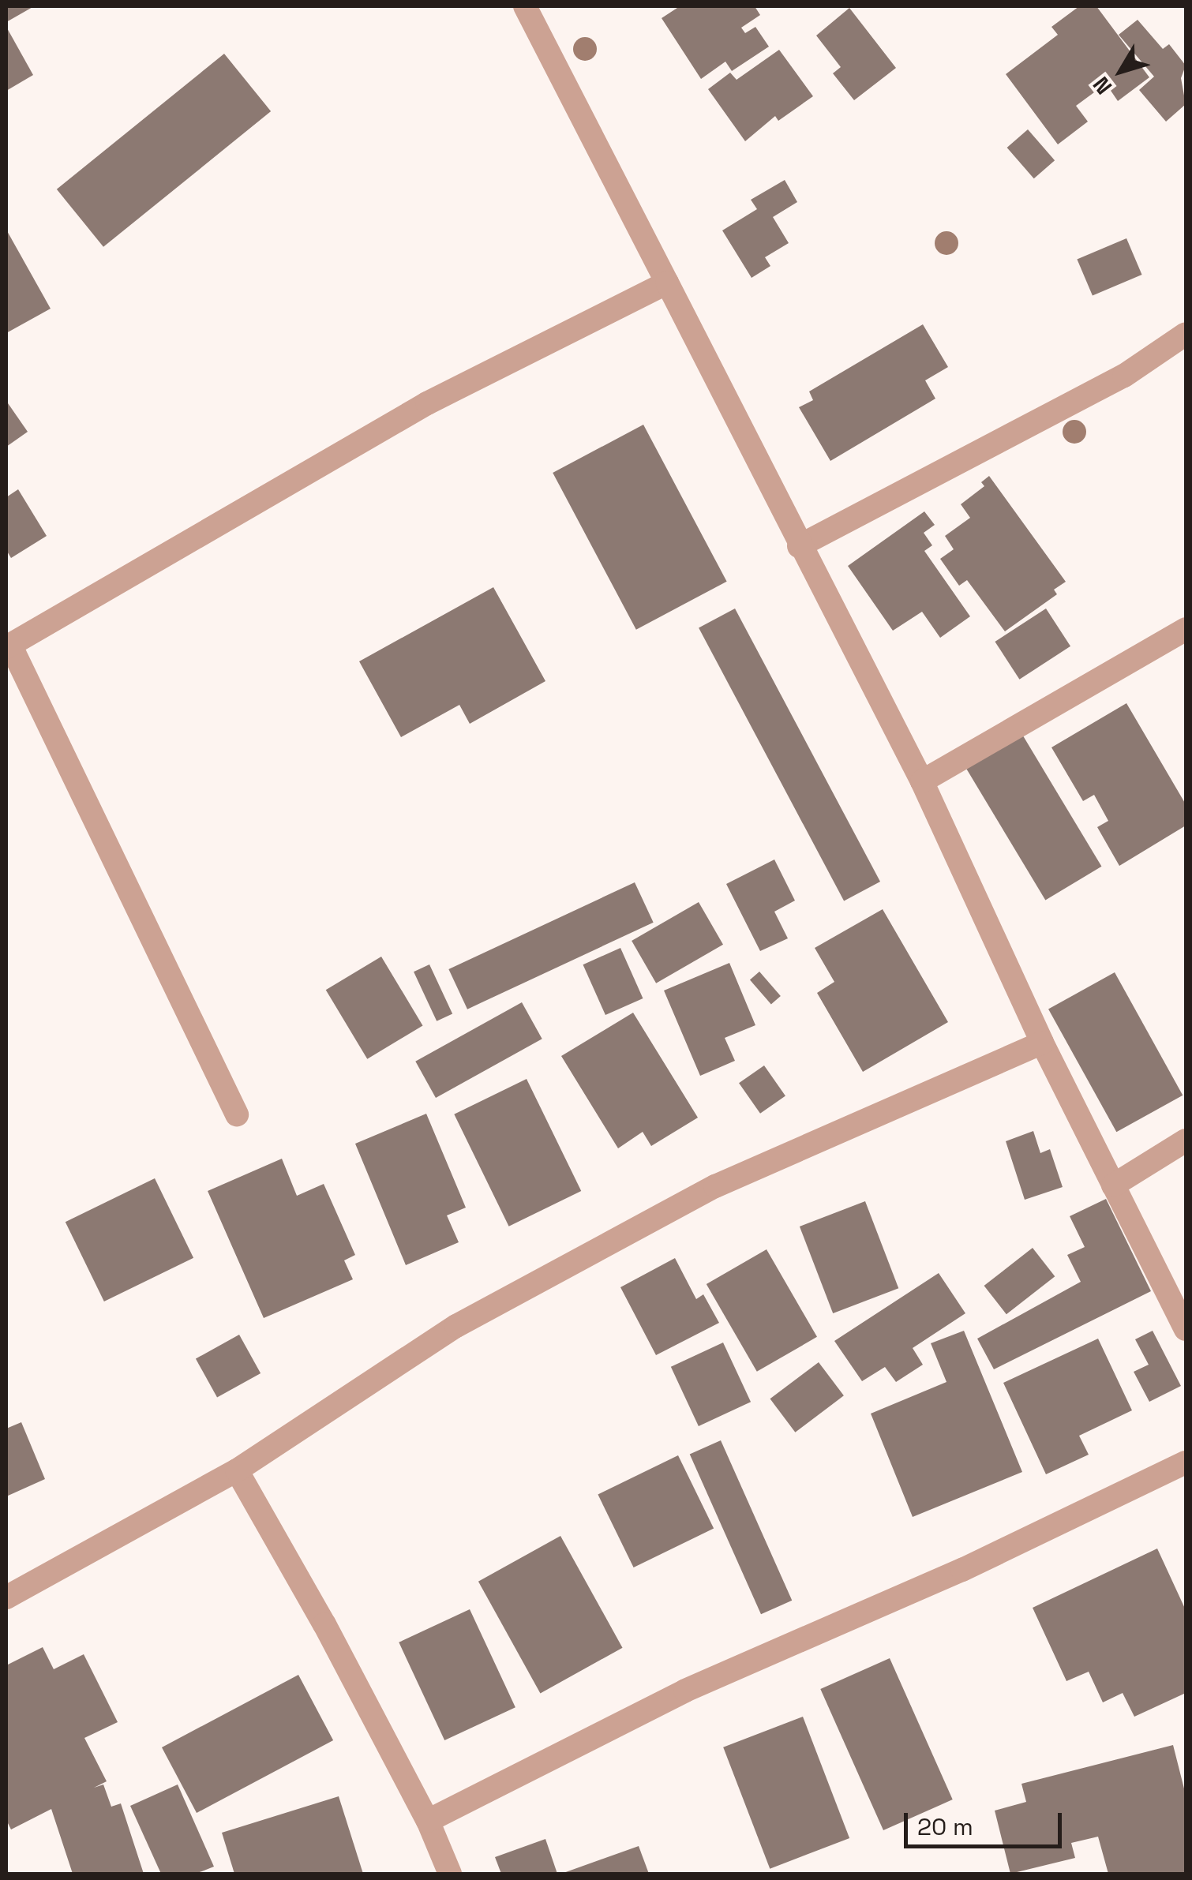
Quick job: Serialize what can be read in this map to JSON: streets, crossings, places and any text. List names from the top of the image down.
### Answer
{
  "scale_bar": "20 m",
  "north": "bottom left"
}
